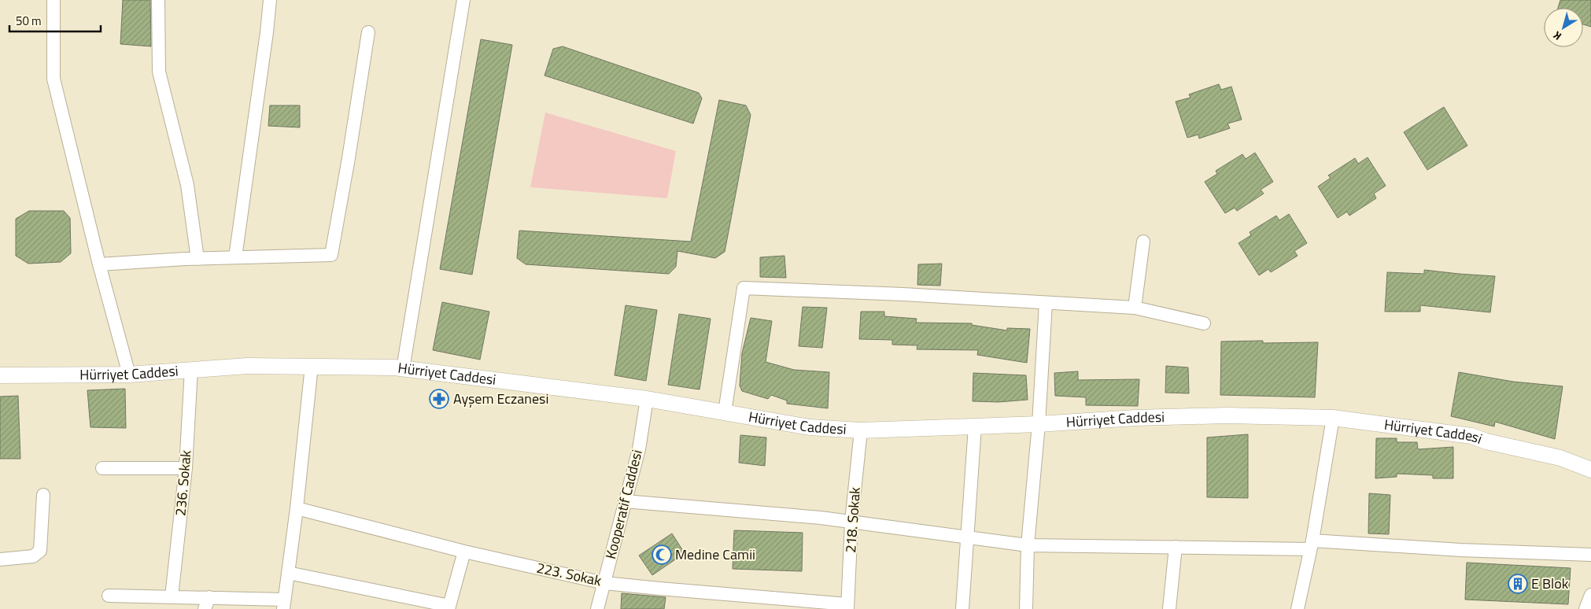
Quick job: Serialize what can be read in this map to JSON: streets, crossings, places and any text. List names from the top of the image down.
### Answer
{
  "streets": {
    "street": [
      "Hürriyet Caddesi",
      "236. Sokak",
      "Kooperatif Caddesi",
      "218. Sokak",
      "223. Sokak"
    ]
  },
  "crossings": [
    ["Hürriyet Caddesi", "236. Sokak"],
    ["Hürriyet Caddesi", "Kooperatif Caddesi"],
    ["Hürriyet Caddesi", "218. Sokak"],
    ["Kooperatif Caddesi", "223. Sokak"],
    ["218. Sokak", "223. Sokak"]
  ],
  "places": {
    "pharmacy": ["Ayşem Eczanesi"],
    "mosque": ["Medine Camii"],
    "building": ["E Blok"]
  },
  "scale_bar": "50 m",
  "north": "bottom left"
}
